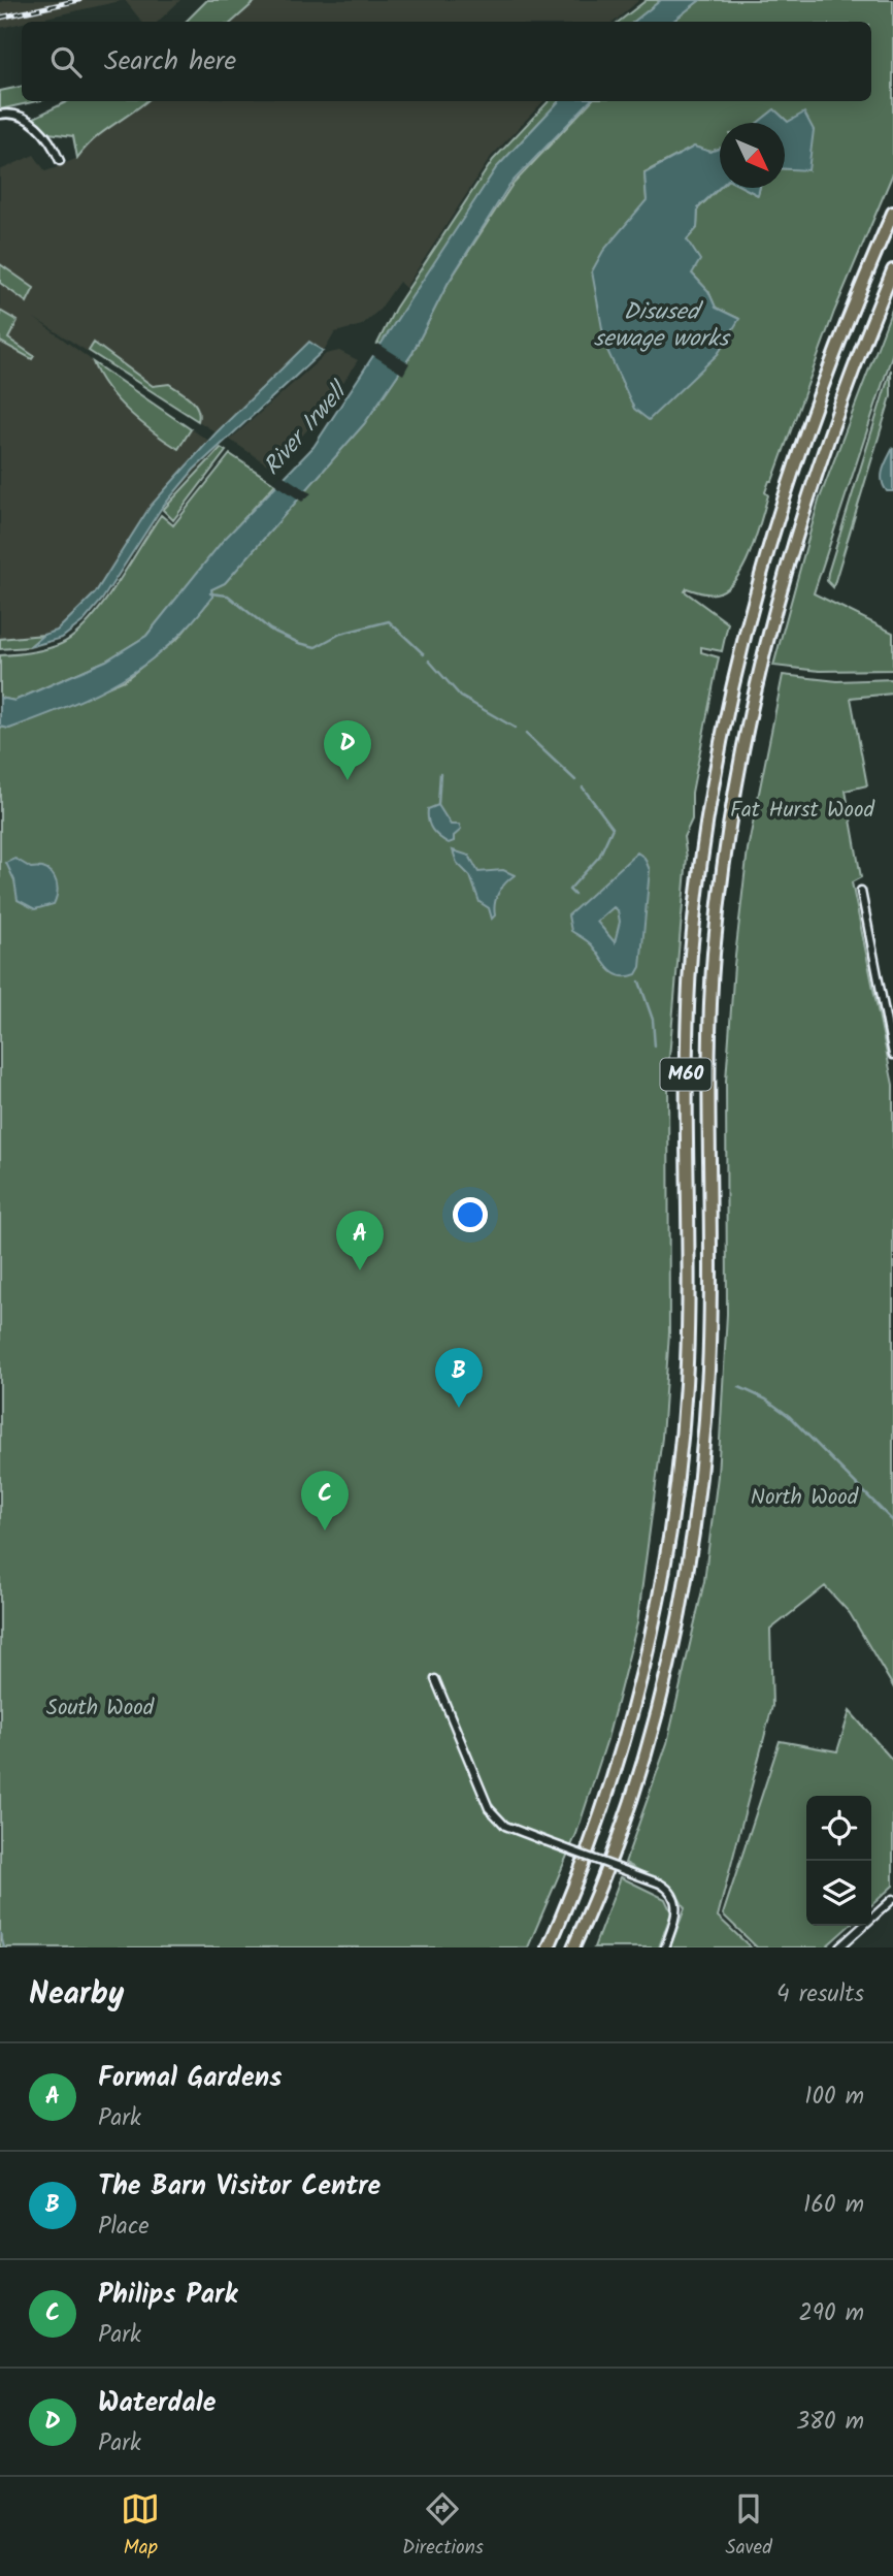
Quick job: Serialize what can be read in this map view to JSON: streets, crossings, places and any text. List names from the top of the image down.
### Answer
{
  "streets": {
    "highway": ["M60"]
  },
  "water": ["Disused sewage works", "River Irwell"],
  "parks": ["Fat Hurst Wood", "North Wood", "South Wood"],
  "north": "bottom right",
  "page": {
    "search": "Search here",
    "pins": [
      "D",
      "A",
      "B",
      "C"
    ],
    "heading": ["Nearby", "4 results"],
    "list": [
      {
        "mark": "A",
        "name": "Formal Gardens",
        "note": "Park",
        "value": "100 m"
      },
      {
        "mark": "B",
        "name": "The Barn Visitor Centre",
        "note": "Place",
        "value": "160 m"
      },
      {
        "mark": "C",
        "name": "Philips Park",
        "note": "Park",
        "value": "290 m"
      },
      {
        "mark": "D",
        "name": "Waterdale",
        "note": "Park",
        "value": "380 m"
      }
    ],
    "nav": ["Map", "Directions", "Saved"]
  }
}
